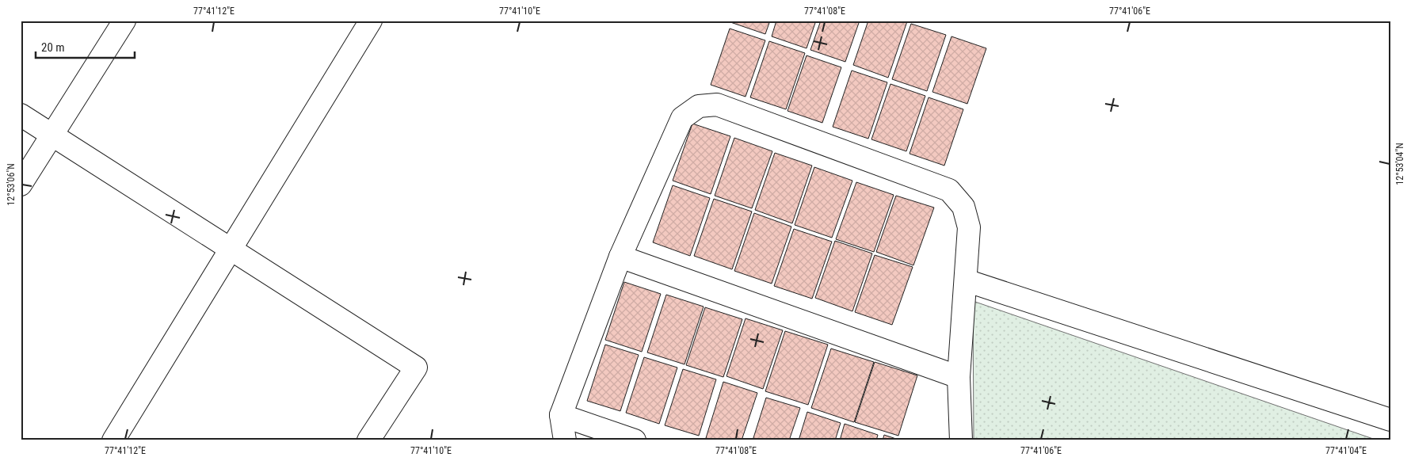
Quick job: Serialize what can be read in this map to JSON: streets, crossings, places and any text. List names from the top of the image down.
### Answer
{
  "scale_bar": "20 m",
  "coordinates": [
    "77°41'12\"E",
    "77°41'10\"E",
    "77°41'08\"E",
    "77°41'06\"E",
    "12°53'04\"N",
    "12°53'06\"N",
    "77°41'04\"E"
  ]
}
